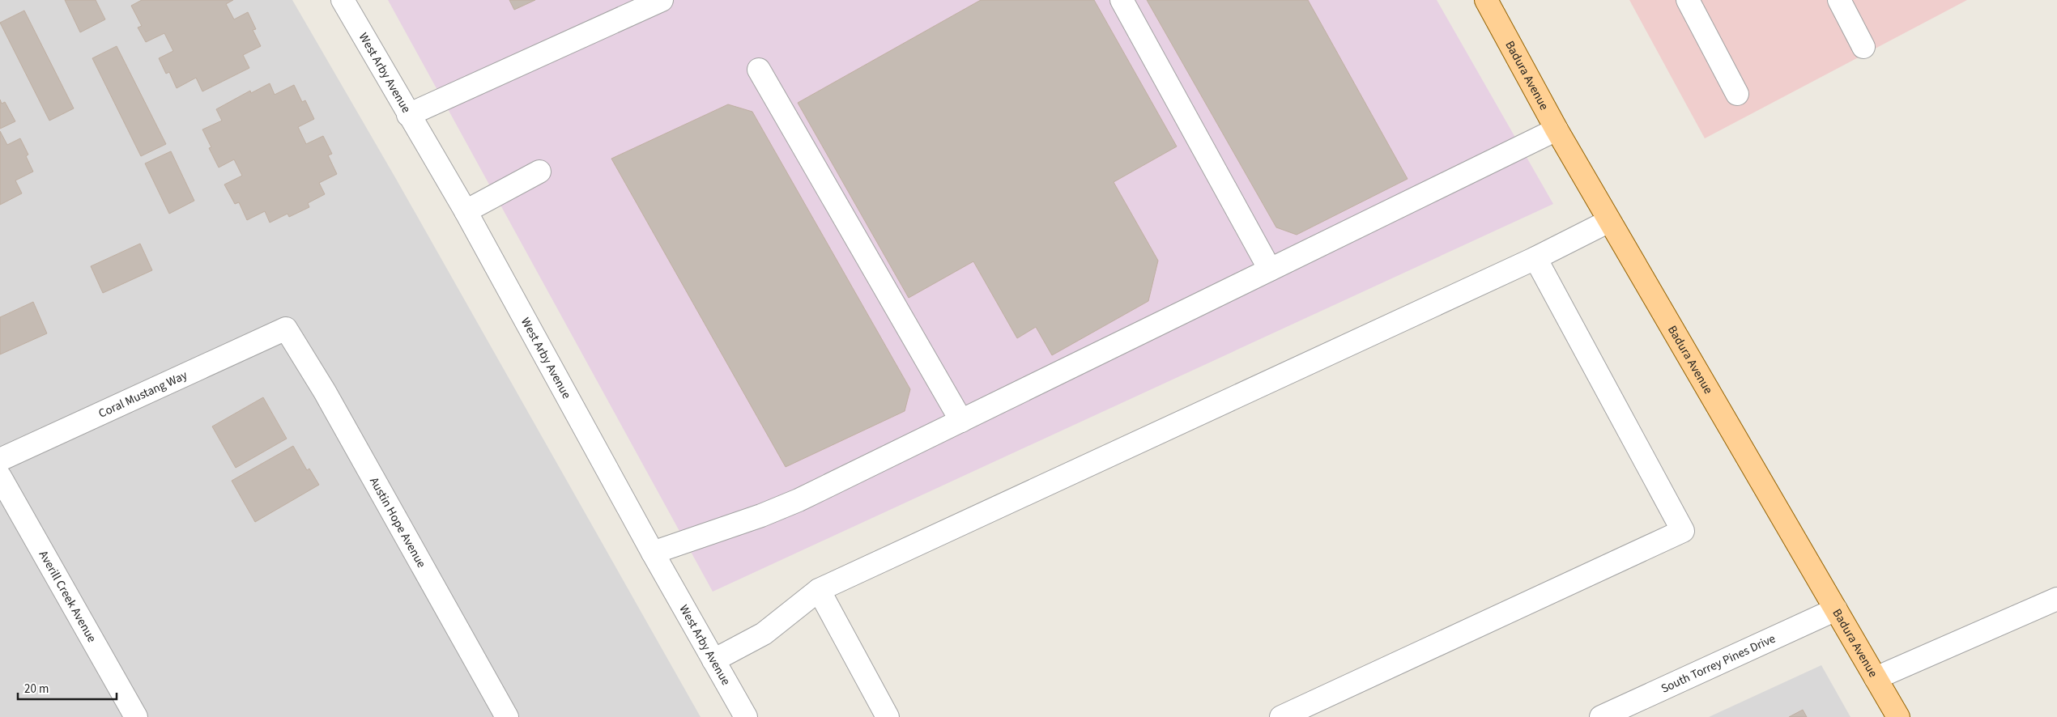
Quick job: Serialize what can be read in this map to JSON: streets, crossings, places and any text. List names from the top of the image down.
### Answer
{
  "streets": {
    "main road": ["Badura Avenue"],
    "street": [
      "West Arby Avenue",
      "Coral Mustang Way",
      "Austin Hope Avenue",
      "Averill Creek Avenue",
      "South Torrey Pines Drive"
    ]
  },
  "crossings": [
    ["Badura Avenue", "South Torrey Pines Drive"],
    ["Coral Mustang Way", "Austin Hope Avenue"]
  ],
  "scale_bar": "20 m"
}
